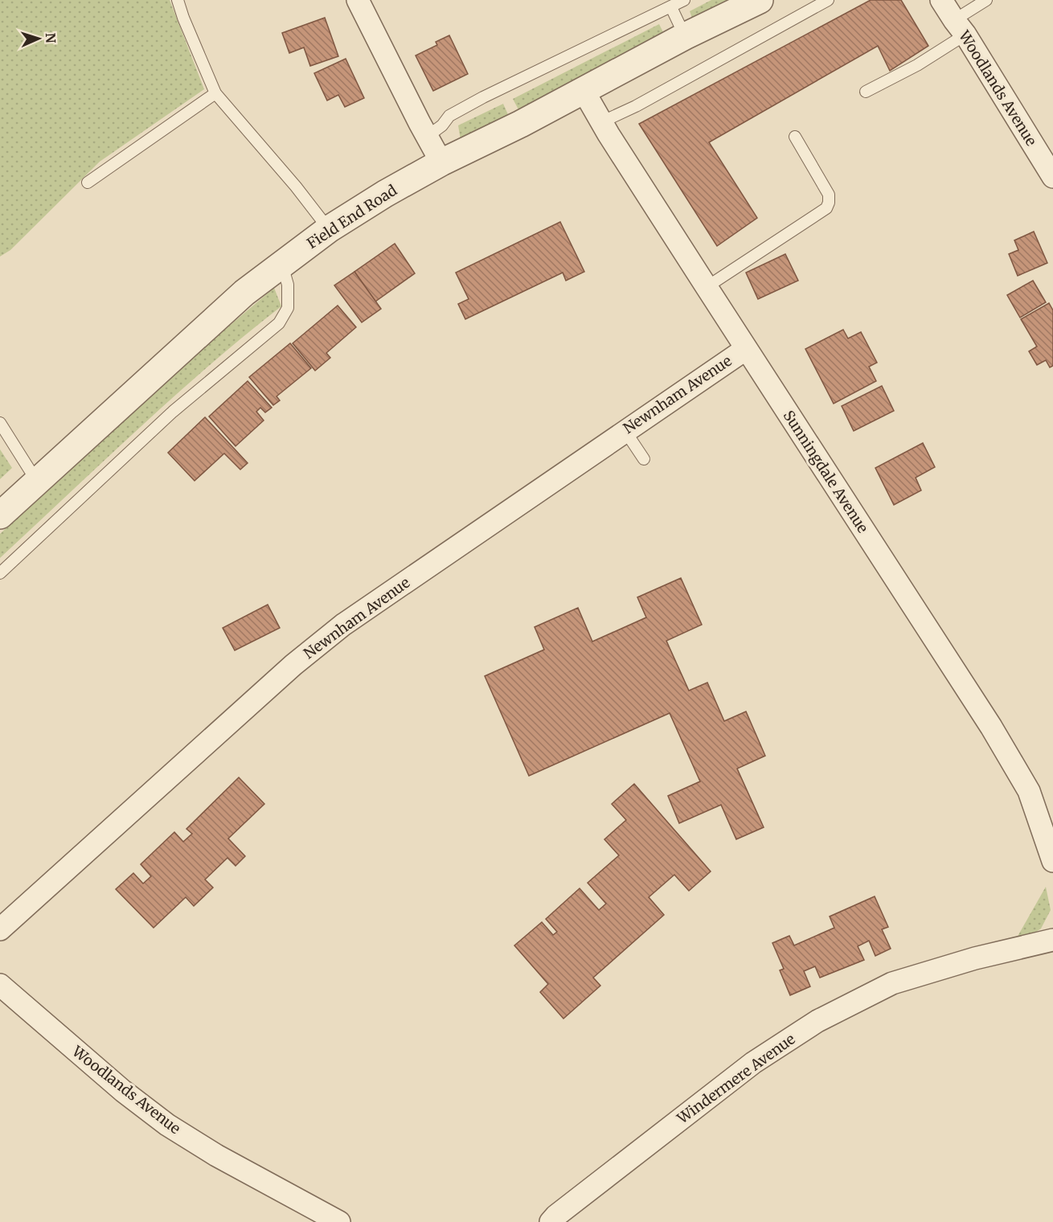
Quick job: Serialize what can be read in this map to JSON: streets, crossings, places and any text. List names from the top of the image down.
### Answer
{
  "streets": {
    "street": [
      "Woodlands Avenue",
      "Field End Road",
      "Newnham Avenue",
      "Sunningdale Avenue",
      "Windermere Avenue"
    ]
  },
  "crossings": [
    ["Field End Road", "Sunningdale Avenue"],
    ["Newnham Avenue", "Sunningdale Avenue"]
  ],
  "north": "right"
}
